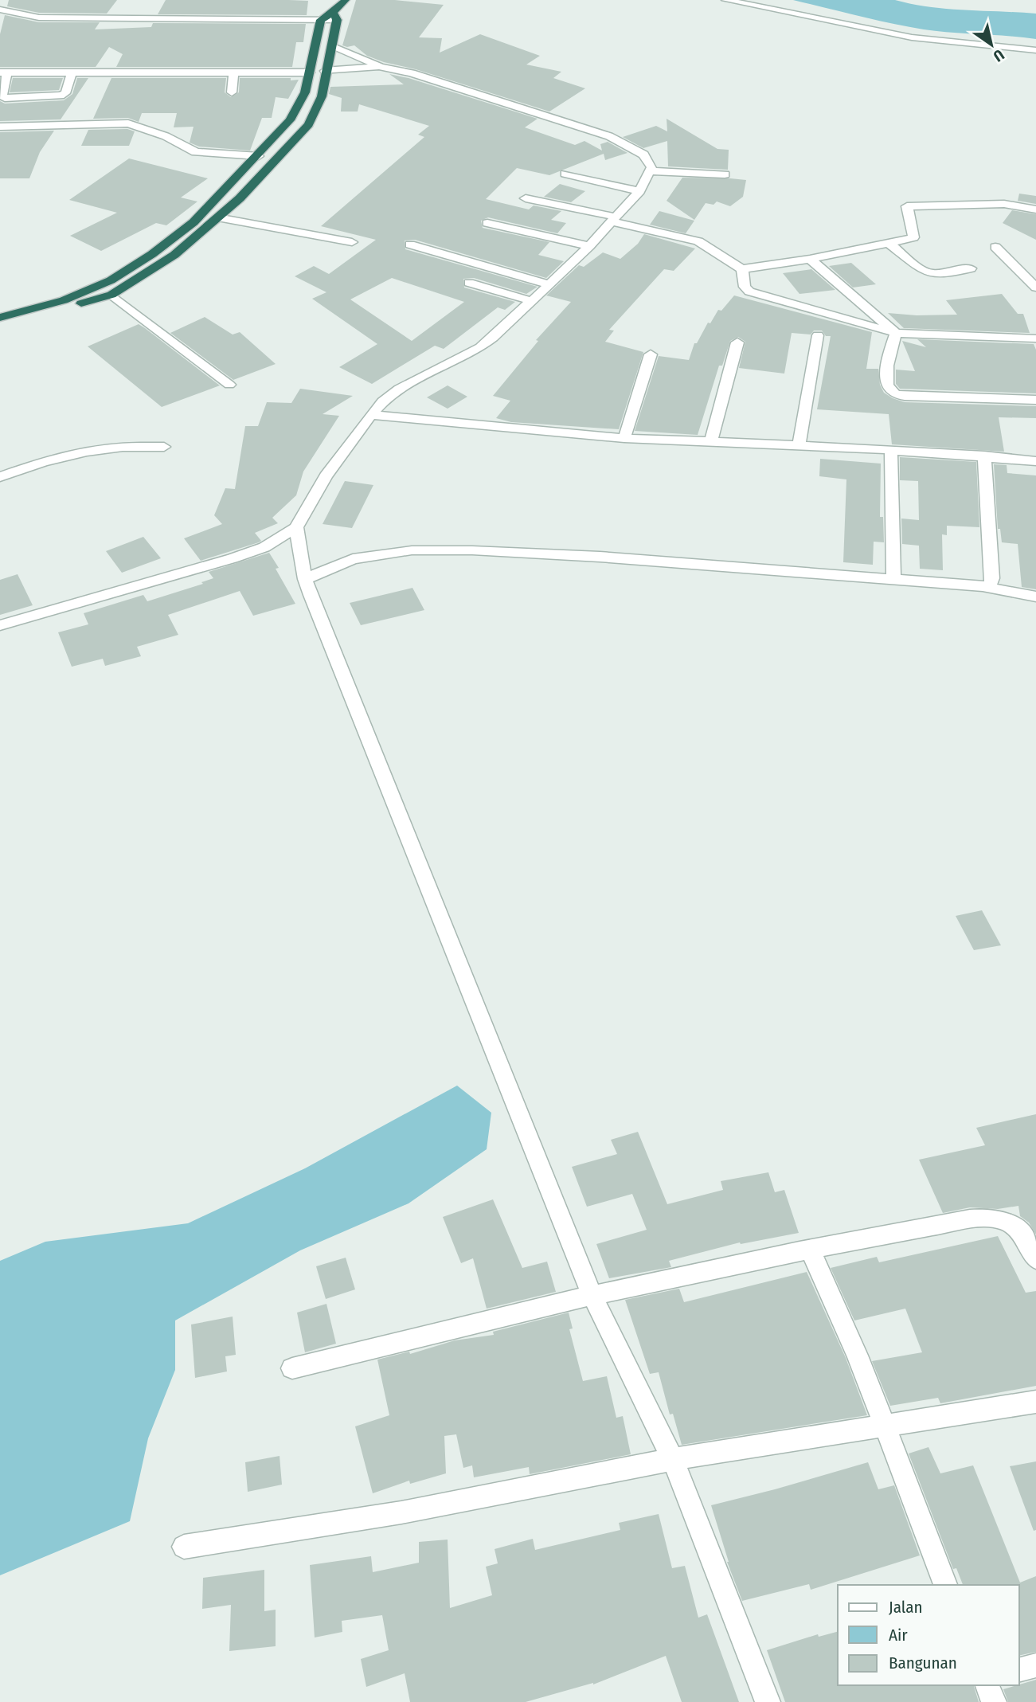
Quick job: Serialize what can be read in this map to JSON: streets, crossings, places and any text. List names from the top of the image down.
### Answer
{
  "legend": ["Jalan", "Air", "Bangunan"],
  "north": "bottom right"
}
